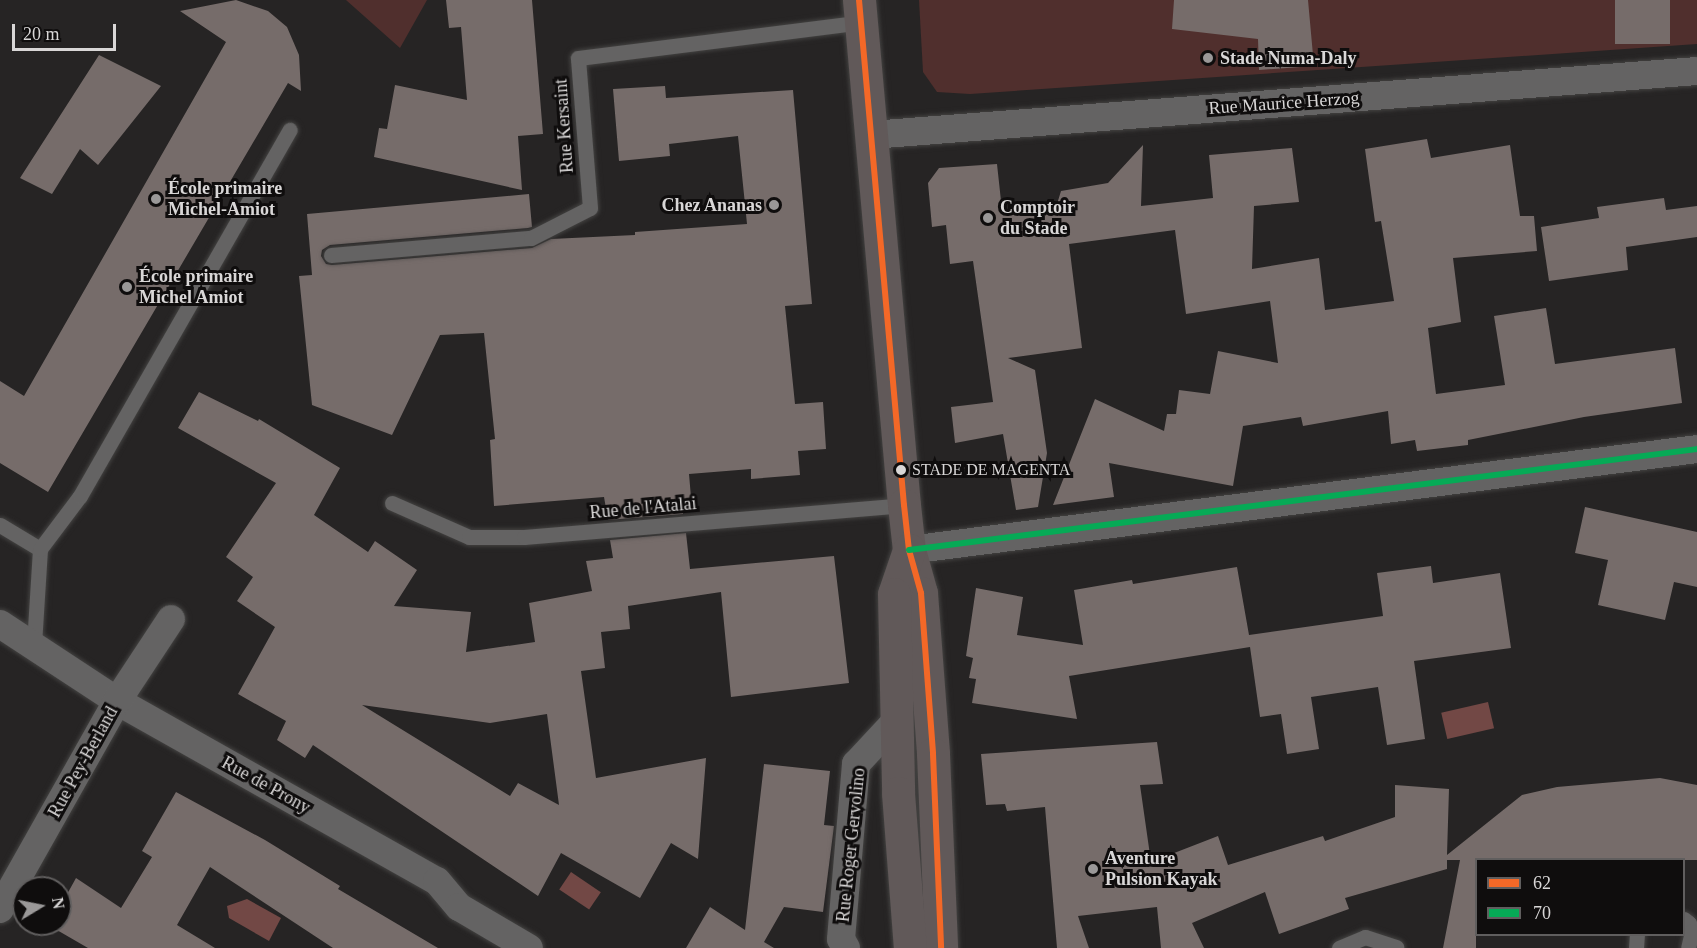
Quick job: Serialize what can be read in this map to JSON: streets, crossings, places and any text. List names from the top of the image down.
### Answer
{
  "streets": {
    "street": [
      "Rue Maurice Herzog",
      "Rue Pey-Berland",
      "Rue de Prony",
      "Rue Roger Gervolino"
    ],
    "lane": ["Rue Kersaint", "Rue de l'Atalai"]
  },
  "crossings": [
    ["Rue Pey-Berland", "Rue de Prony"]
  ],
  "places": [
    "Stade Numa-Daly",
    "École primaire Michel-Amiot",
    "Chez Ananas",
    "Comptoir du Stade",
    "École primaire Michel Amiot",
    "STADE DE MAGENTA",
    "Aventure Pulsion Kayak"
  ],
  "lines": ["transit line 62", "transit line 70"],
  "legend": ["62", "70"],
  "scale_bar": "20 m",
  "north": "right"
}
